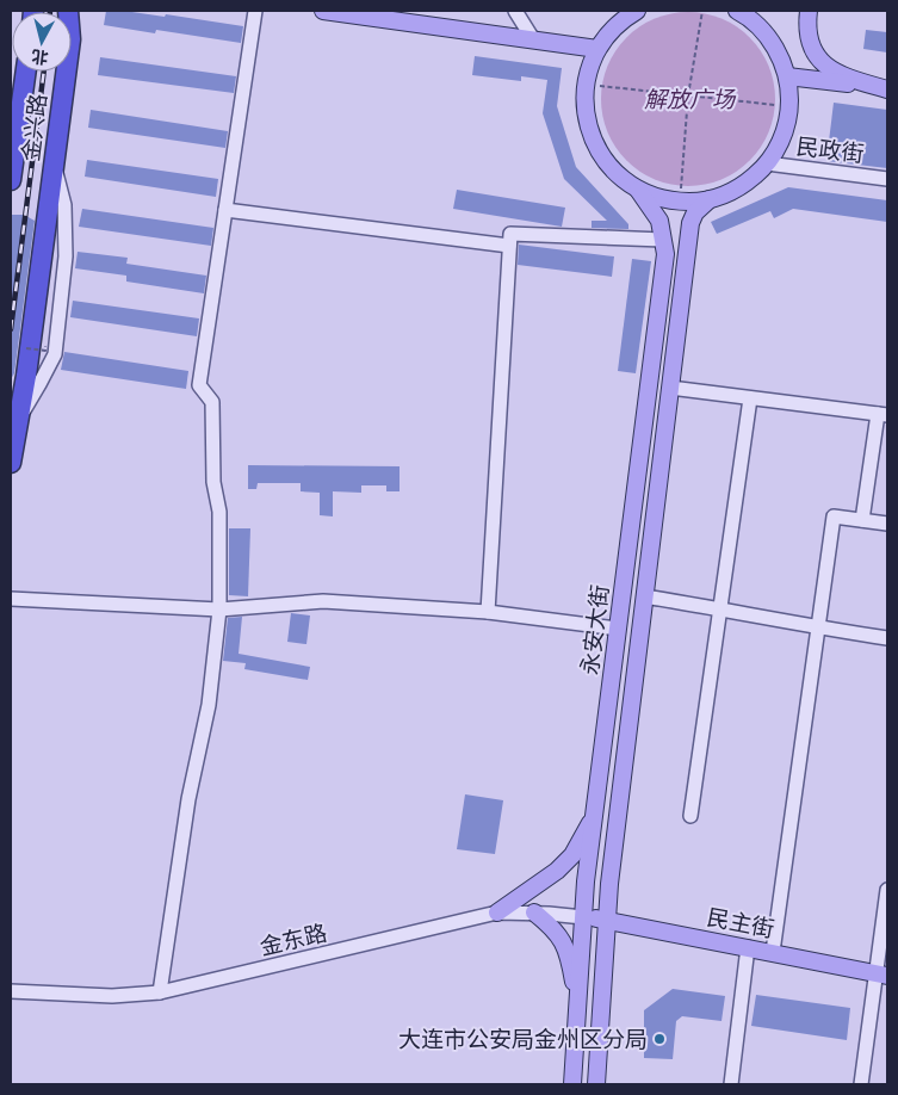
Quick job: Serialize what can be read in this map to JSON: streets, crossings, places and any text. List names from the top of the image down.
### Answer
{
  "streets": {
    "highway": ["金兴路"],
    "main road": ["永安大街", "民主街"],
    "street": ["民政街", "金东路"]
  },
  "crossings": [
    ["永安大街", "民主街"],
    ["永安大街", "金东路"],
    ["民主街", "金东路"]
  ],
  "parks": ["解放广场"],
  "places": ["大连市公安局金州区分局"],
  "north": "bottom"
}
